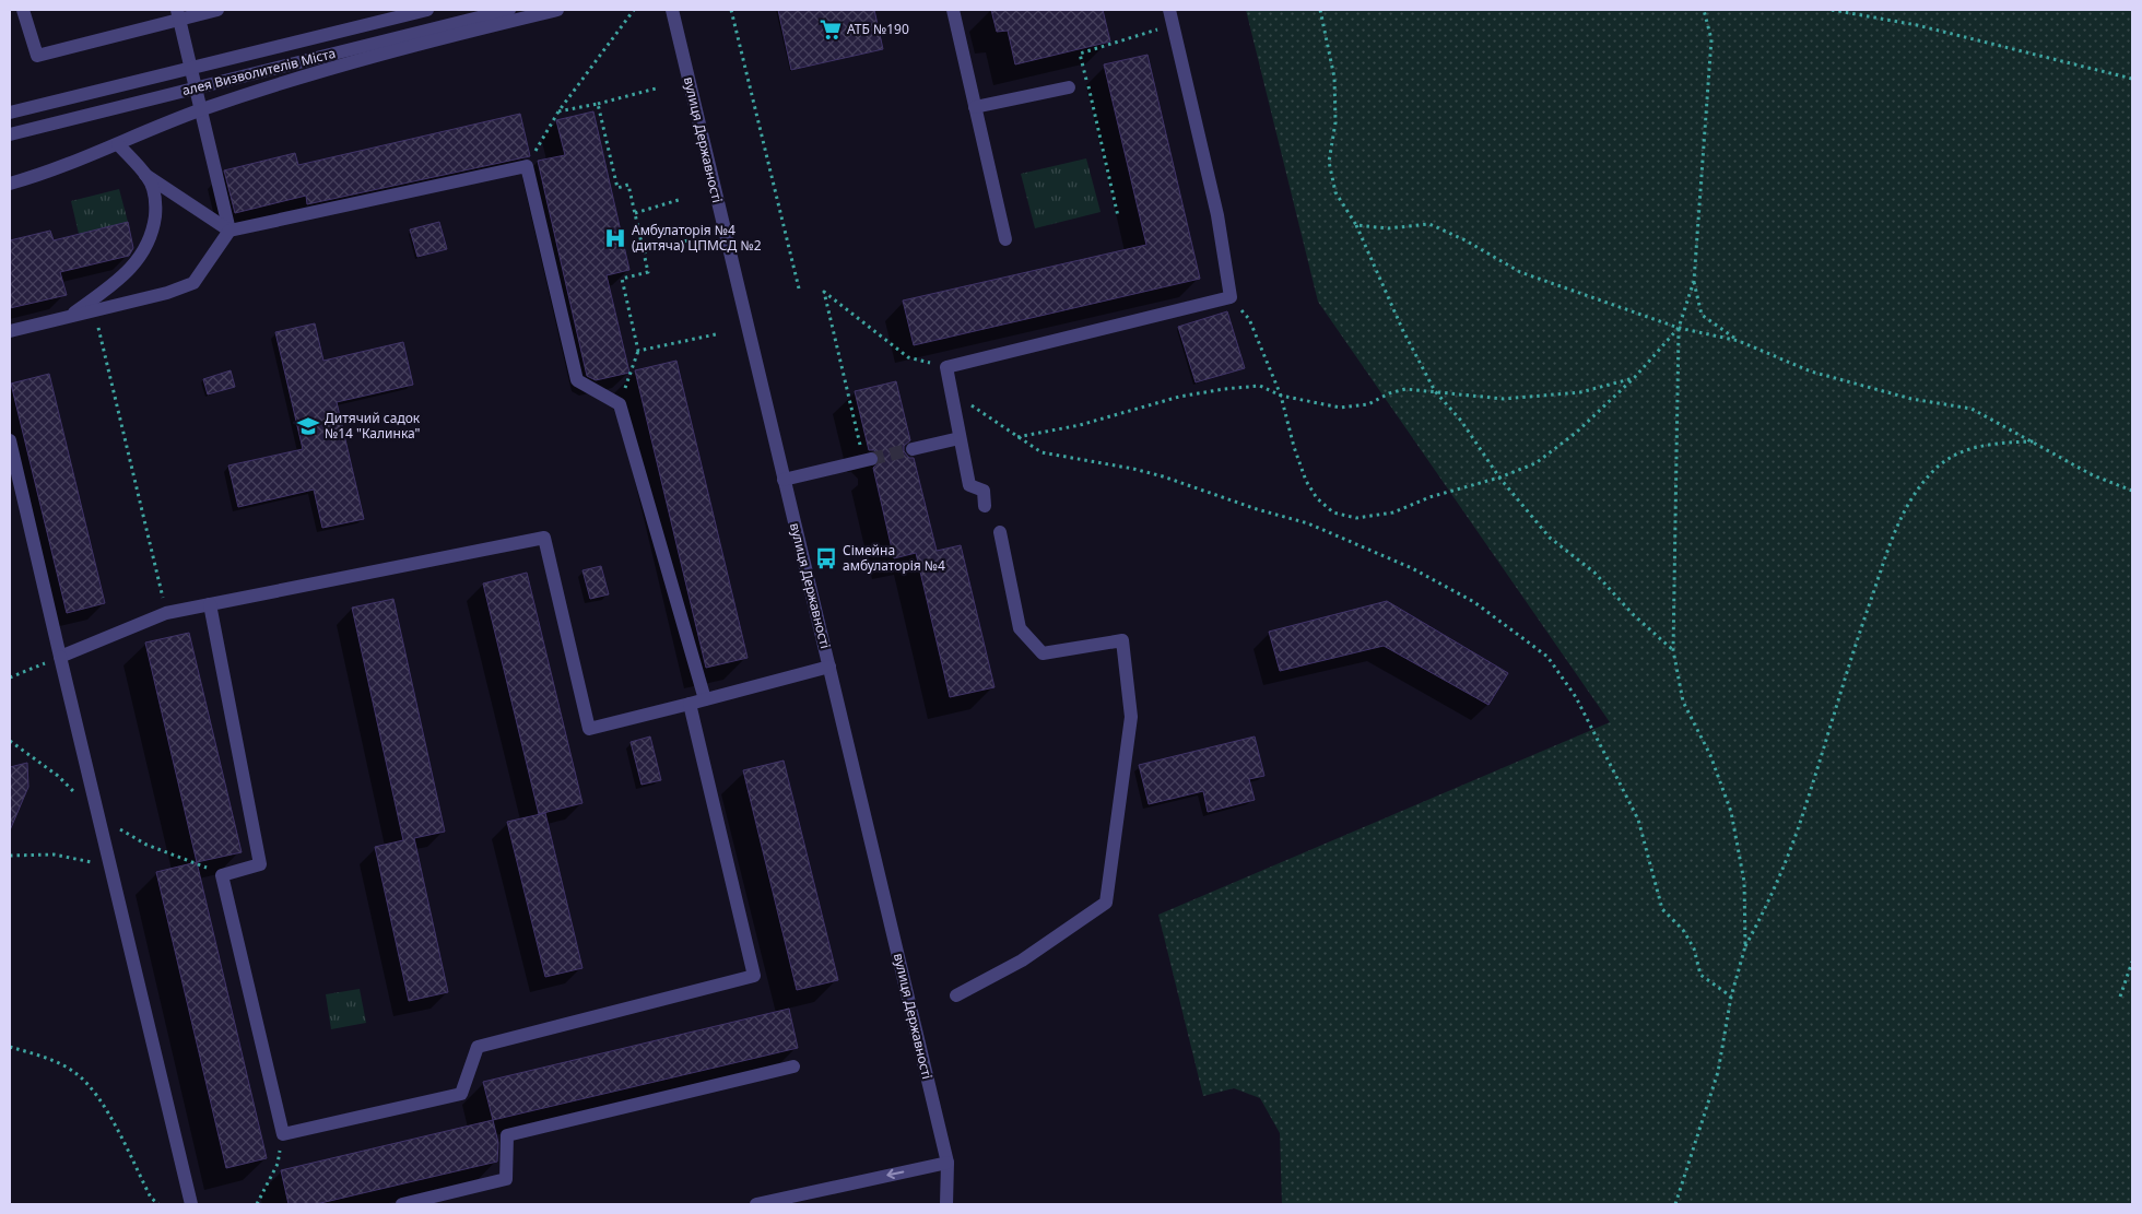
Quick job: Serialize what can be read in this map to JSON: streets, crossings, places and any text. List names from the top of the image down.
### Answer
{
  "streets": {
    "street": ["алея Визволителів Міста", "вулиця Державності"]
  },
  "places": {
    "supermarket": ["АТБ №190"],
    "hospital": ["Амбулаторія №4 (дитяча) ЦПМСД №2"],
    "school or university": ["Дитячий садок №14 \"Калинка\""],
    "bus stop": ["Сімейна амбулаторія №4"]
  }
}
